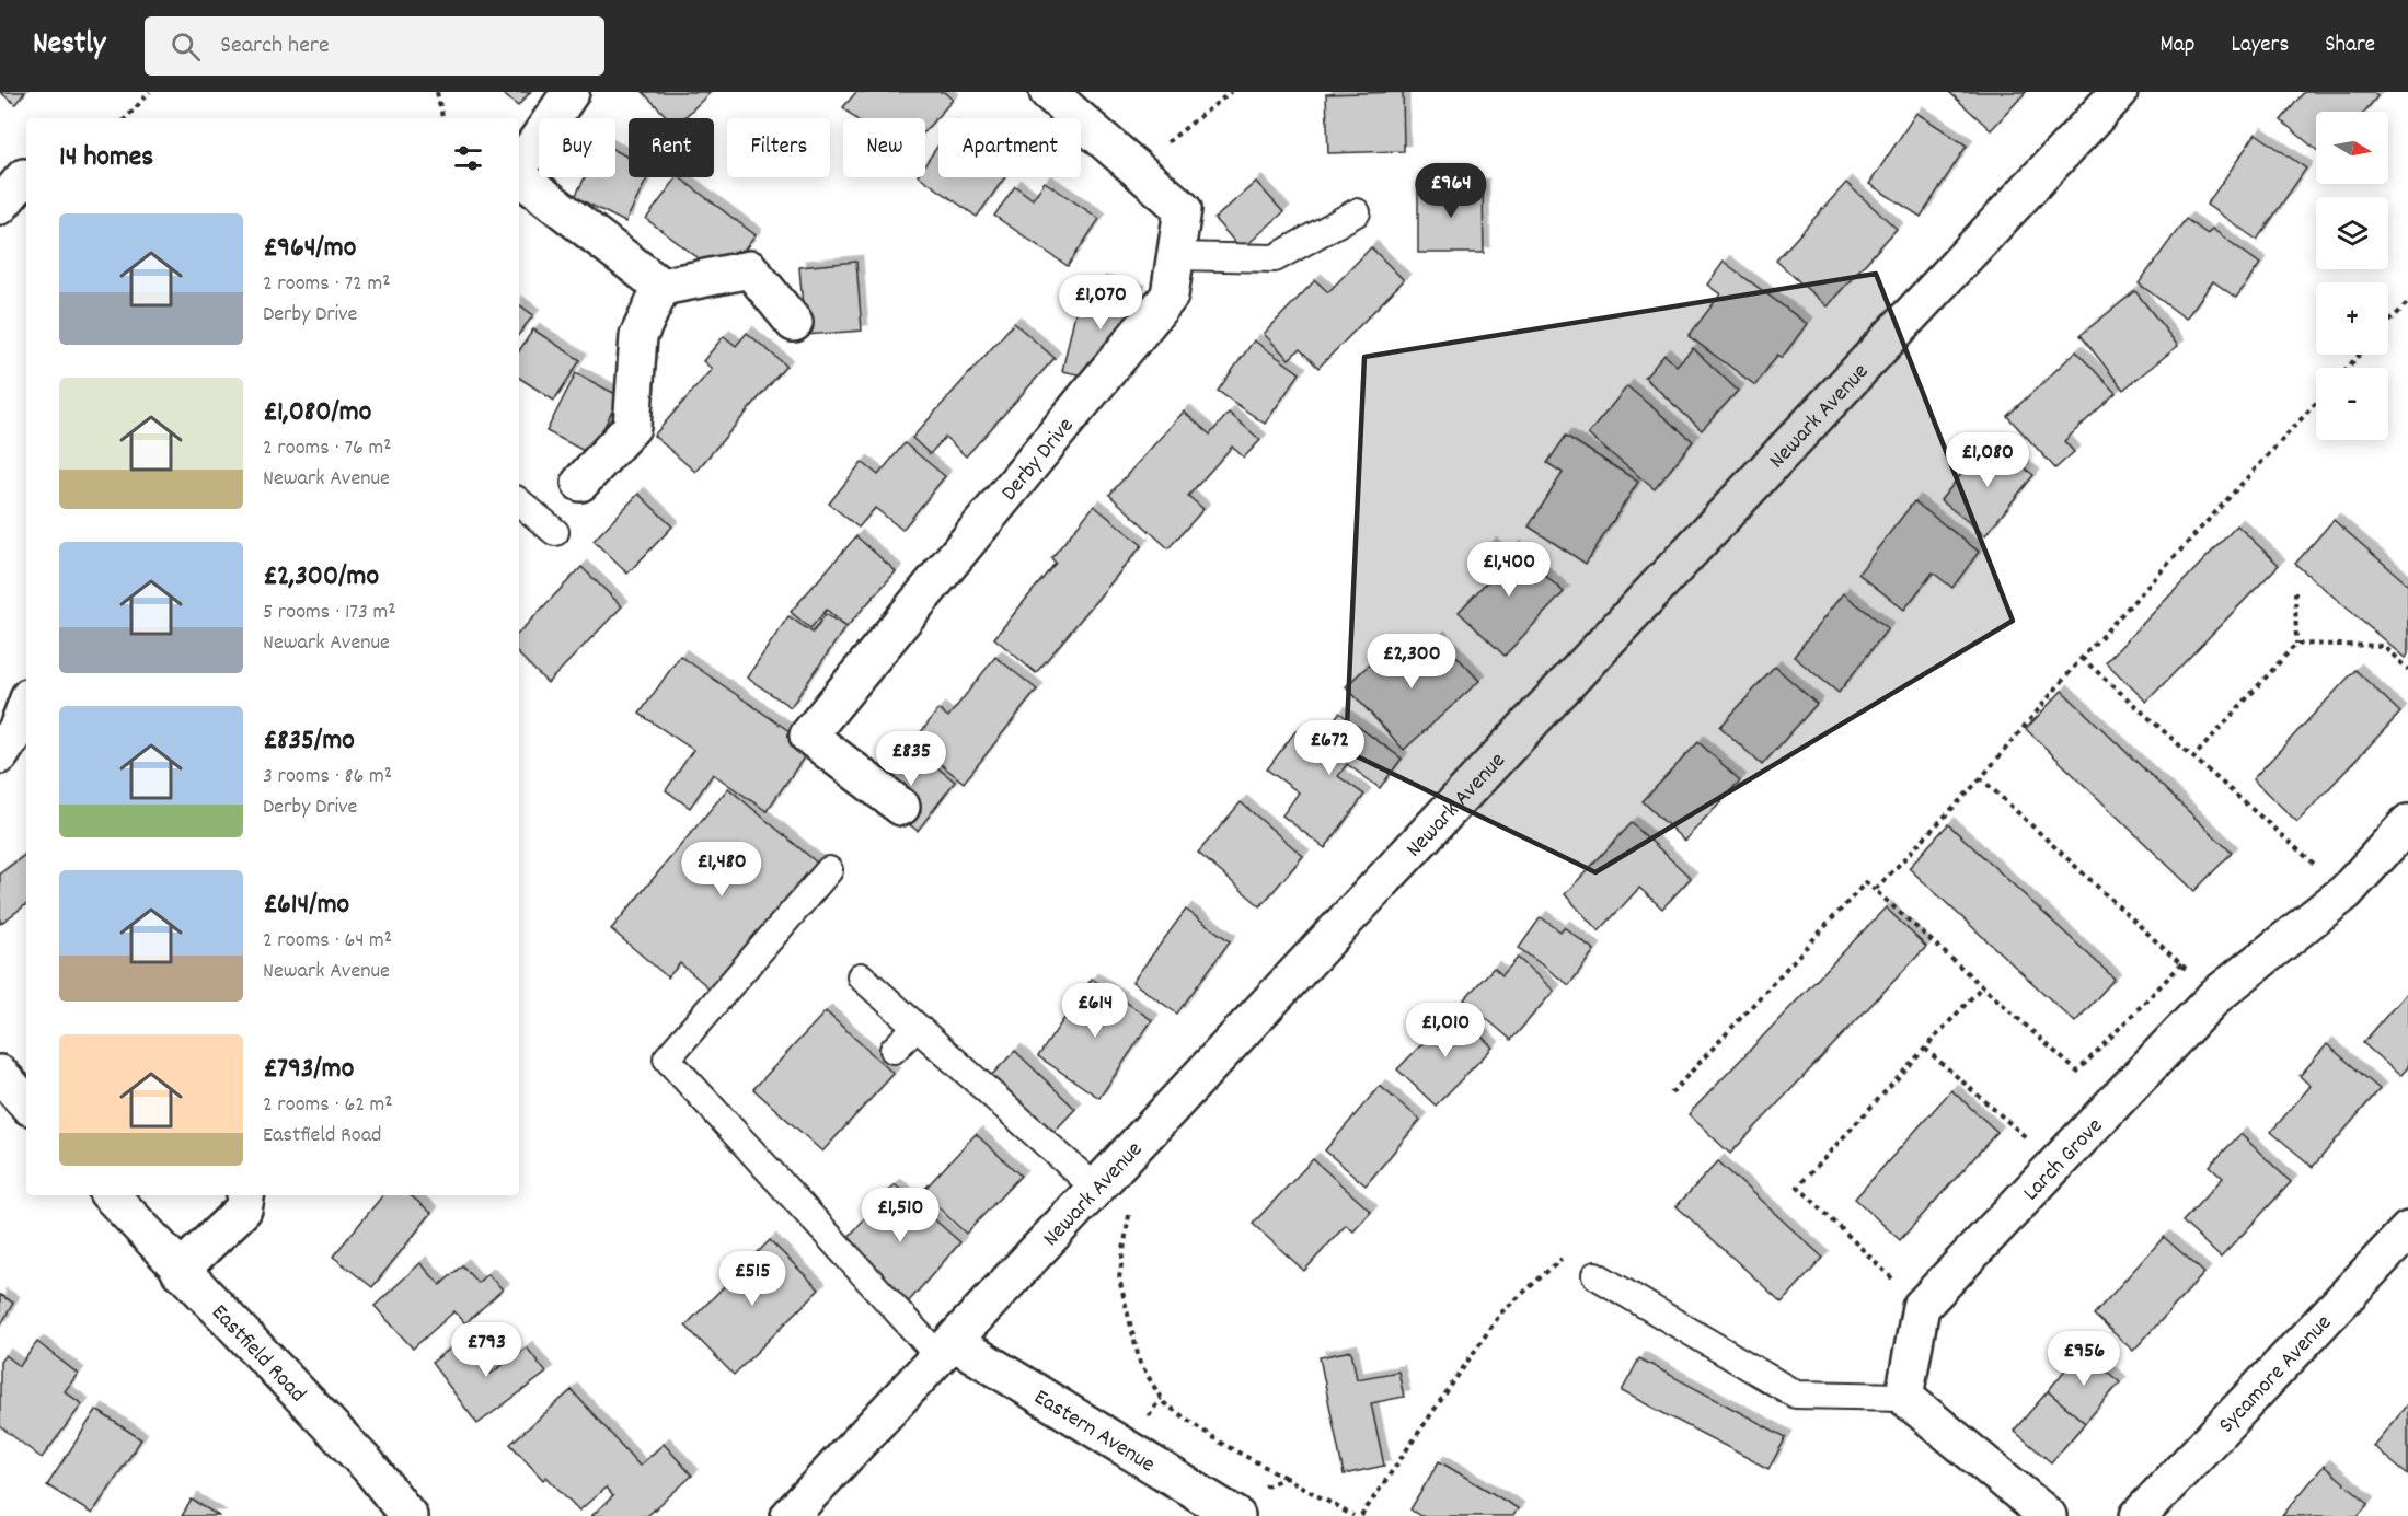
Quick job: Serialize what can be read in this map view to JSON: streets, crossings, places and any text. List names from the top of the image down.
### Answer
{
  "streets": {
    "street": [
      "Newark Avenue",
      "Derby Drive",
      "Larch Grove",
      "Eastfield Road",
      "Sycamore Avenue",
      "Eastern Avenue"
    ]
  },
  "crossings": [
    ["Newark Avenue", "Eastern Avenue"]
  ],
  "north": "right",
  "page": {
    "header": "Nestly",
    "search": "Search here",
    "nav": ["Map", "Layers", "Share"],
    "map_buttons": ["+", "−"],
    "chip": [
      "Buy",
      "Rent",
      "Filters",
      "New",
      "Apartment"
    ],
    "heading": "14 homes",
    "price": [
      "£964",
      "£1,070",
      "£1,080",
      "£1,400",
      "£2,300",
      "£672",
      "£835",
      "£1,480",
      "£614",
      "£1,010",
      "£1,510",
      "£515",
      "£793",
      "£956"
    ],
    "list": [
      {
        "name": "£964/mo",
        "note": "2 rooms · 72 m² · Derby Drive"
      },
      {
        "name": "£1,080/mo",
        "note": "2 rooms · 76 m² · Newark Avenue"
      },
      {
        "name": "£2,300/mo",
        "note": "5 rooms · 173 m² · Newark Avenue"
      },
      {
        "name": "£835/mo",
        "note": "3 rooms · 86 m² · Derby Drive"
      },
      {
        "name": "£614/mo",
        "note": "2 rooms · 64 m² · Newark Avenue"
      },
      {
        "name": "£793/mo",
        "note": "2 rooms · 62 m² · Eastfield Road"
      }
    ]
  }
}
